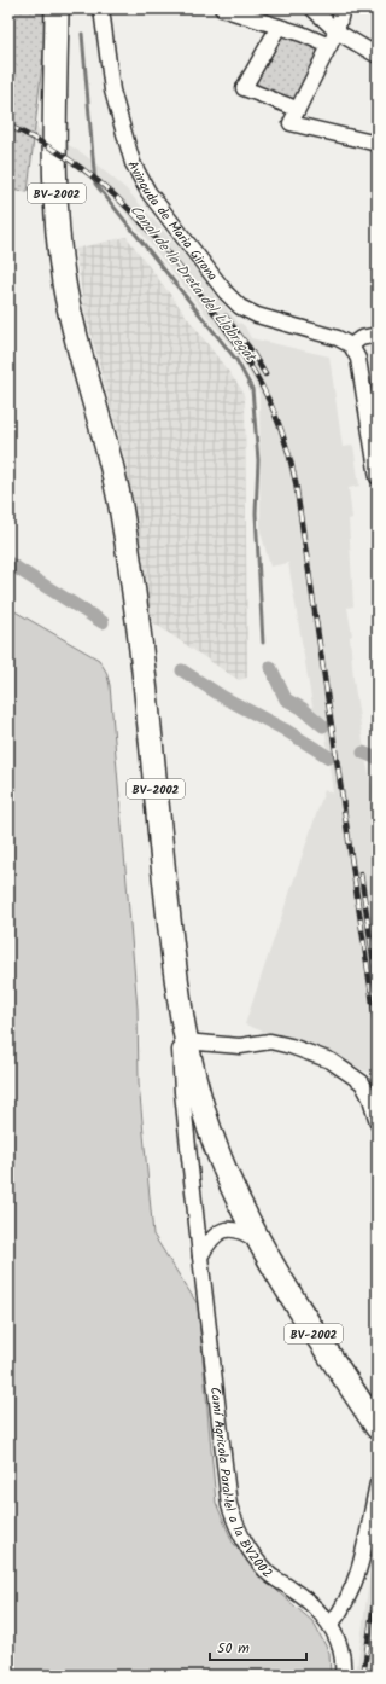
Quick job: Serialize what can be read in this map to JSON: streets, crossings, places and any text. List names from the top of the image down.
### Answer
{
  "streets": {
    "main road": ["BV-2002"],
    "street": ["Avinguda de Maria Girona", "Camí Agricola Paral·lel a la BV2002"]
  },
  "crossings": [
    ["BV-2002", "Camí Agricola Paral·lel a la BV2002"]
  ],
  "water": ["Canal de la Dreta del Llobregat"],
  "scale_bar": "50 m"
}
